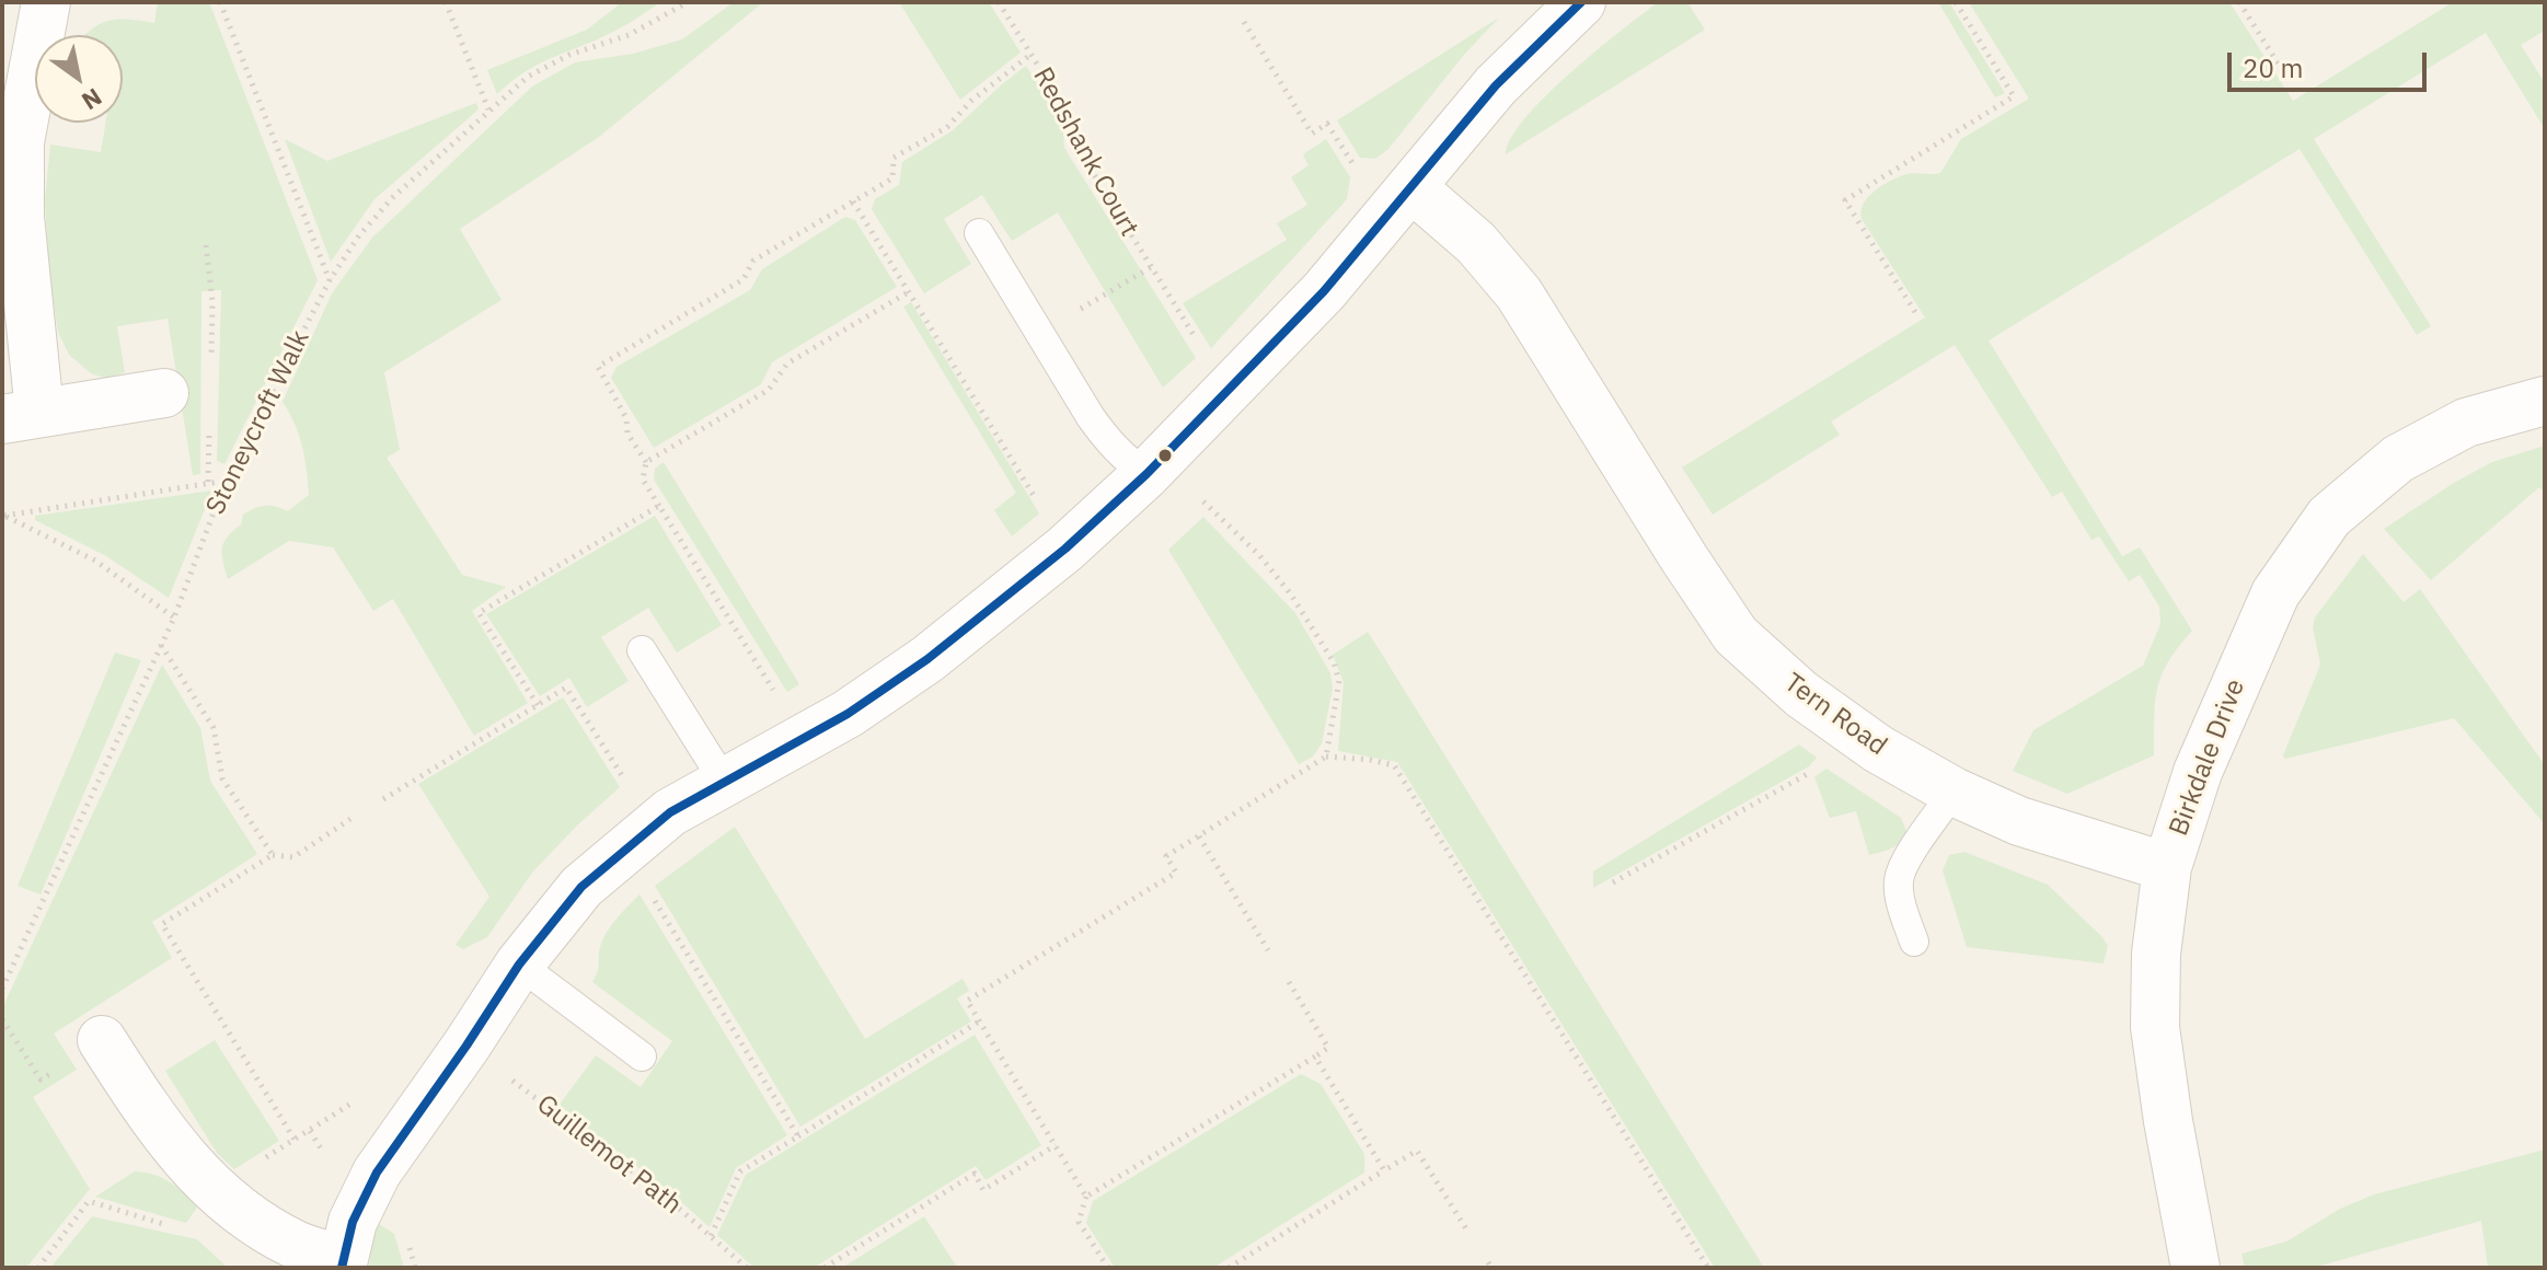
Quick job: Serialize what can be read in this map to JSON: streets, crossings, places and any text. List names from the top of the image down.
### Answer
{
  "streets": {
    "street": ["Tern Road", "Birkdale Drive"],
    "path": ["Redshank Court", "Stoneycroft Walk", "Guillemot Path"]
  },
  "crossings": [
    ["Tern Road", "Birkdale Drive"]
  ],
  "scale_bar": "20 m",
  "north": "bottom right"
}
